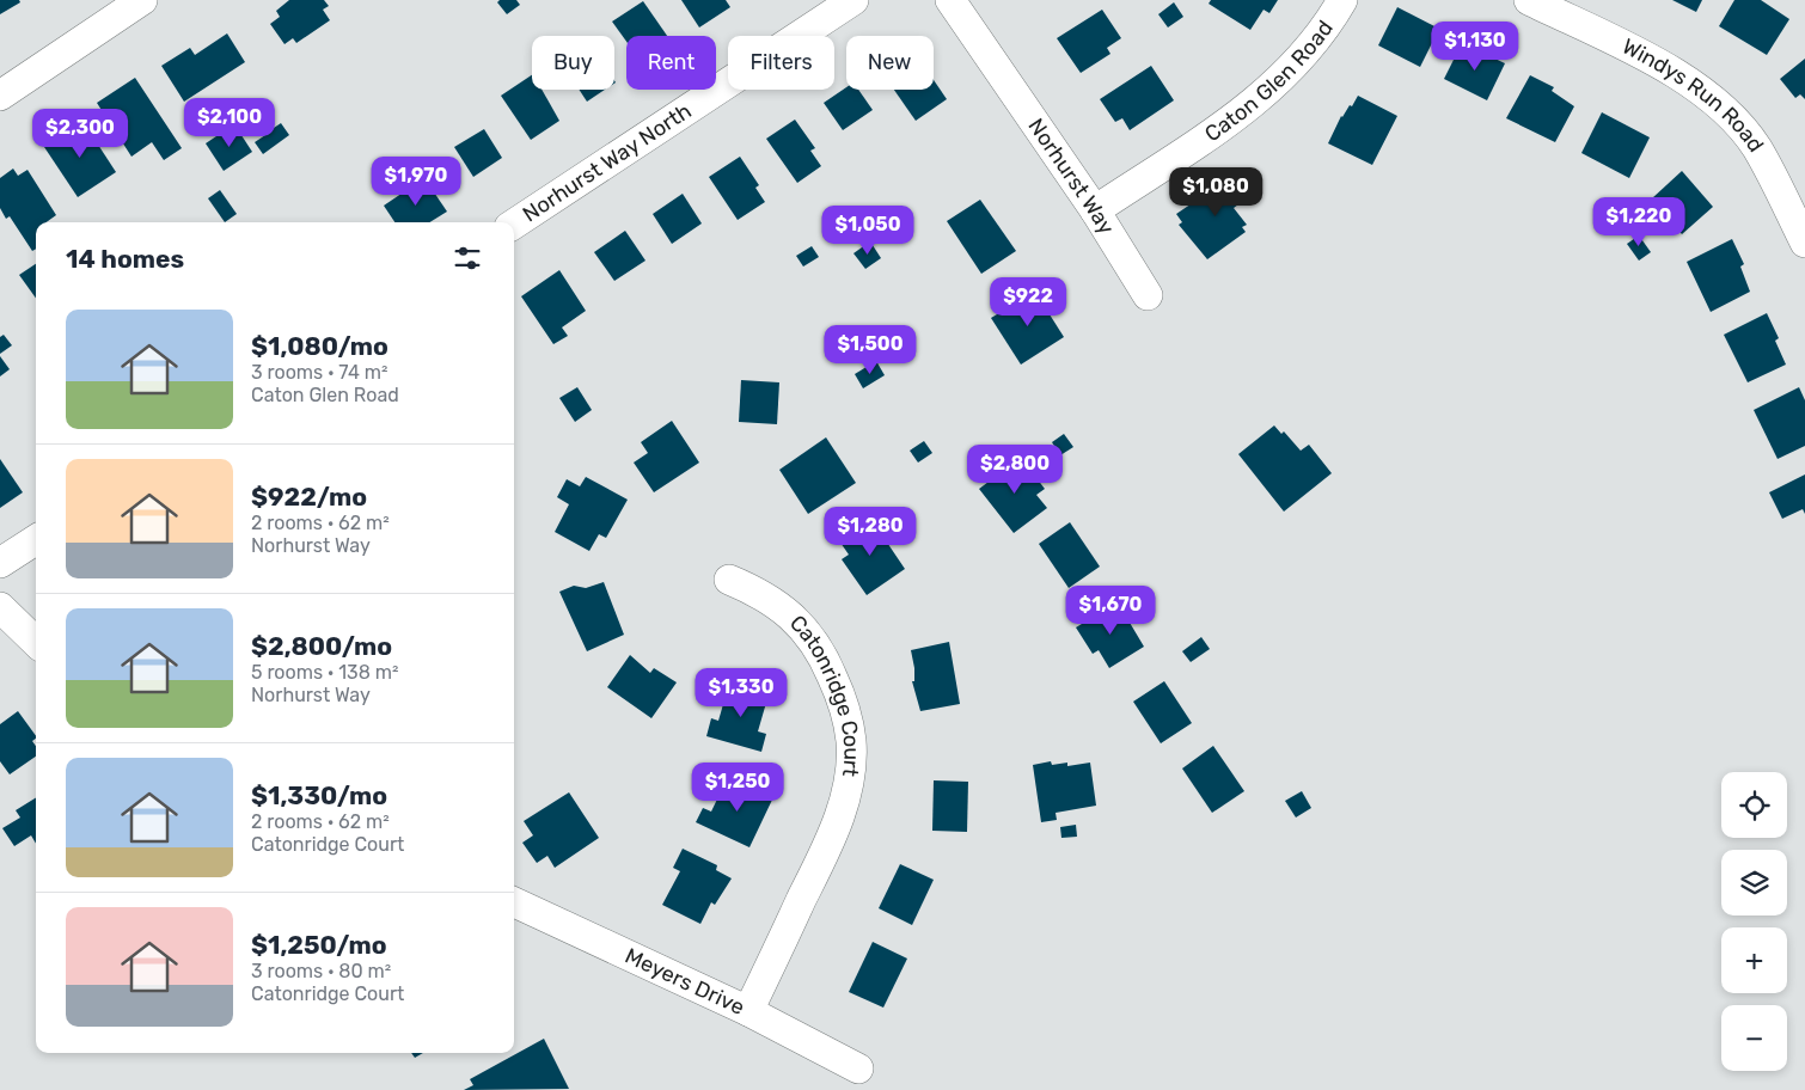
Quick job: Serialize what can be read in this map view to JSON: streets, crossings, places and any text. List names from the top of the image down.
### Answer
{
  "streets": {
    "street": [
      "Caton Glen Road",
      "Windys Run Road",
      "Norhurst Way North",
      "Norhurst Way",
      "Catonridge Court",
      "Meyers Drive"
    ]
  },
  "crossings": [
    ["Caton Glen Road", "Norhurst Way"],
    ["Catonridge Court", "Meyers Drive"]
  ],
  "page": {
    "price": [
      "$1,130",
      "$2,100",
      "$2,300",
      "$1,970",
      "$1,080",
      "$1,220",
      "$1,050",
      "$922",
      "$1,500",
      "$2,800",
      "$1,280",
      "$1,670",
      "$1,330",
      "$1,250"
    ],
    "chip": [
      "Buy",
      "Rent",
      "Filters",
      "New"
    ],
    "heading": "14 homes",
    "list": [
      {
        "name": "$1,080/mo",
        "note": "3 rooms · 74 m² · Caton Glen Road"
      },
      {
        "name": "$922/mo",
        "note": "2 rooms · 62 m² · Norhurst Way"
      },
      {
        "name": "$2,800/mo",
        "note": "5 rooms · 138 m² · Norhurst Way"
      },
      {
        "name": "$1,330/mo",
        "note": "2 rooms · 62 m² · Catonridge Court"
      },
      {
        "name": "$1,250/mo",
        "note": "3 rooms · 80 m² · Catonridge Court"
      }
    ],
    "map_buttons": ["+", "−"]
  }
}
